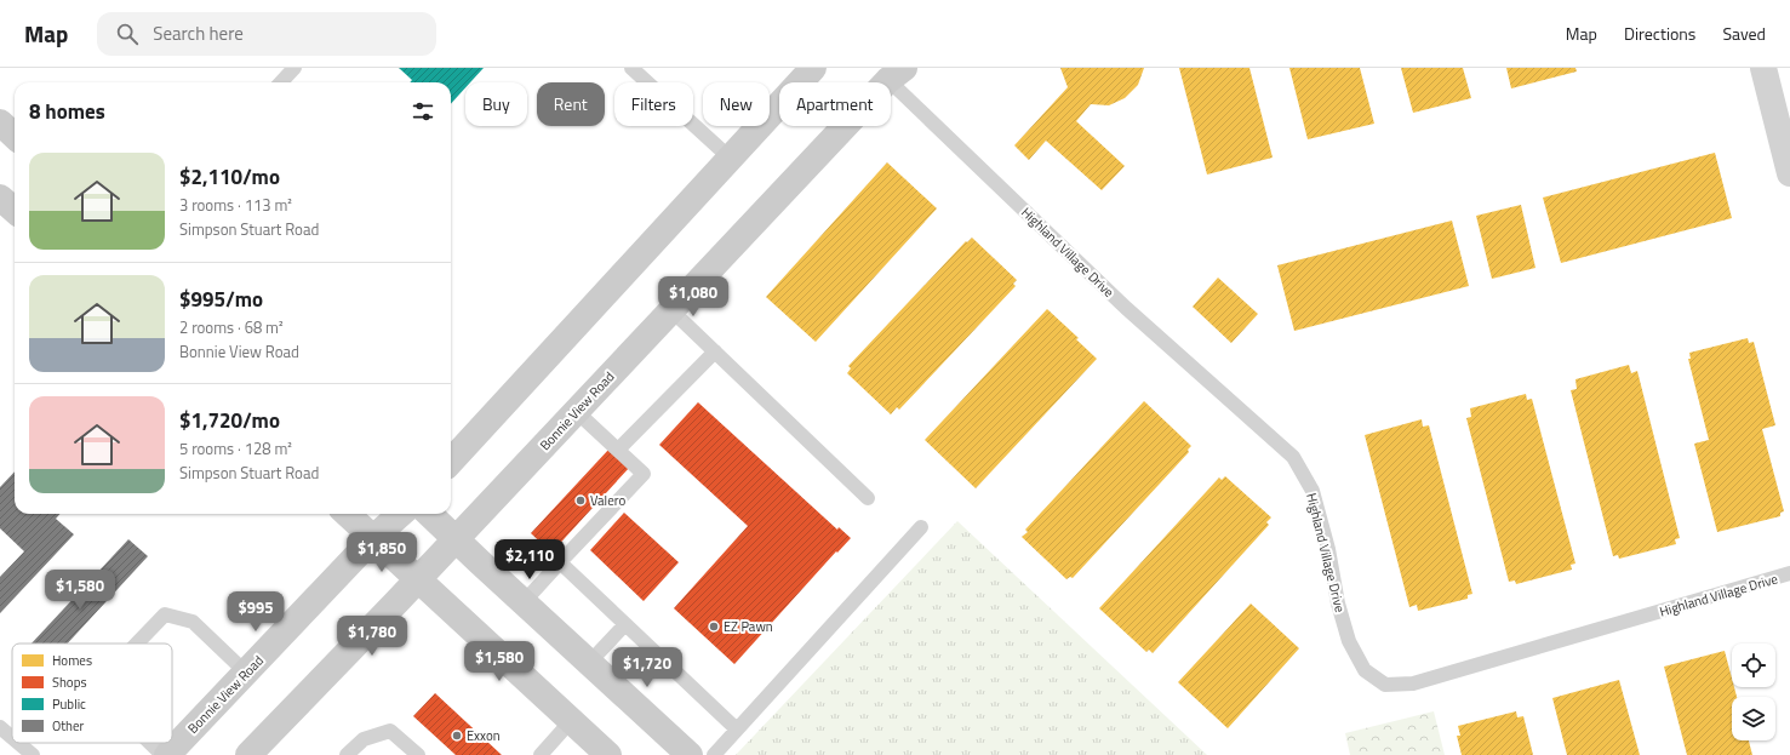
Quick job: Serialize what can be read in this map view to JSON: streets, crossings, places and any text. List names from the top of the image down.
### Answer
{
  "streets": {
    "main road": ["Bonnie View Road"],
    "lane": ["Highland Village Drive"]
  },
  "crossings": [
    ["Highland Village Drive", "Bonnie View Road"]
  ],
  "places": ["Valero", "EZ Pawn", "Exxon"],
  "legend": [
    "Homes",
    "Shops",
    "Public",
    "Other"
  ],
  "page": {
    "header": "Map",
    "search": "Search here",
    "nav": ["Map", "Directions", "Saved"],
    "chip": [
      "Buy",
      "Rent",
      "Filters",
      "New",
      "Apartment"
    ],
    "heading": "8 homes",
    "list": [
      {
        "name": "$2,110/mo",
        "note": "3 rooms · 113 m² · Simpson Stuart Road"
      },
      {
        "name": "$995/mo",
        "note": "2 rooms · 68 m² · Bonnie View Road"
      },
      {
        "name": "$1,720/mo",
        "note": "5 rooms · 128 m² · Simpson Stuart Road"
      }
    ],
    "price": [
      "$1,080",
      "$1,850",
      "$2,110",
      "$1,580",
      "$995",
      "$1,780",
      "$1,580",
      "$1,720"
    ]
  }
}
